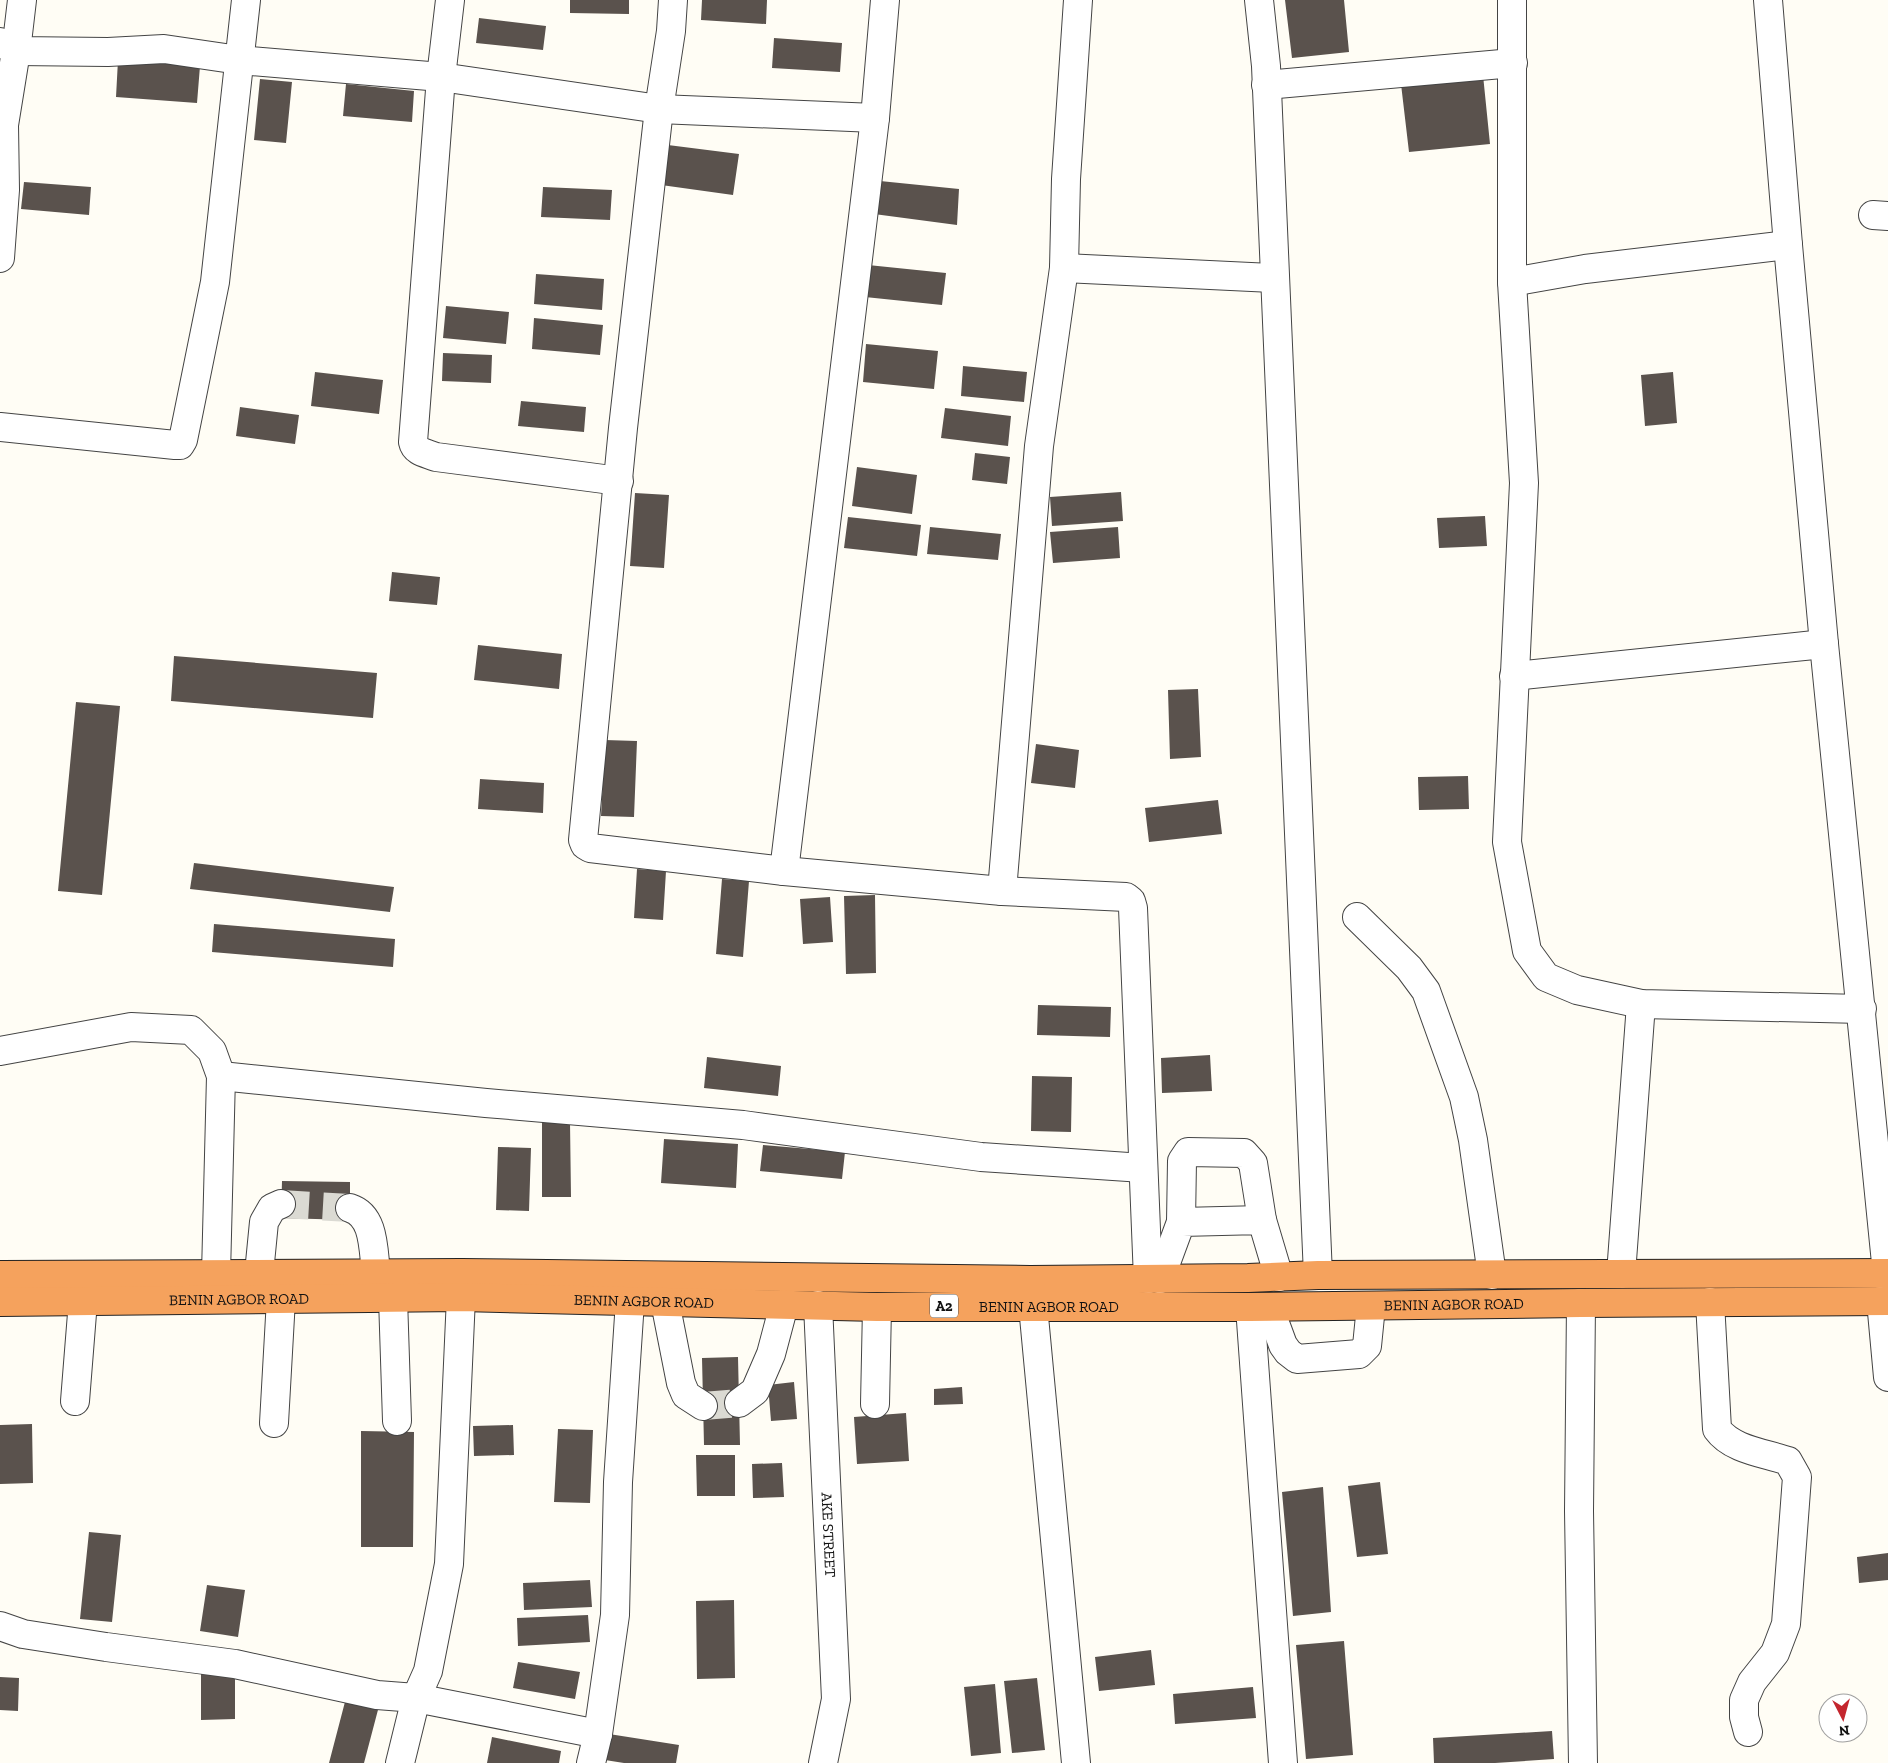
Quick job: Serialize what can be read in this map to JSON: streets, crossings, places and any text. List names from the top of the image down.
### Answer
{
  "streets": {
    "highway": ["BENIN AGBOR ROAD", "A2"],
    "street": ["AKE STREET"]
  },
  "crossings": [
    ["BENIN AGBOR ROAD", "AKE STREET"]
  ],
  "north": "bottom"
}
